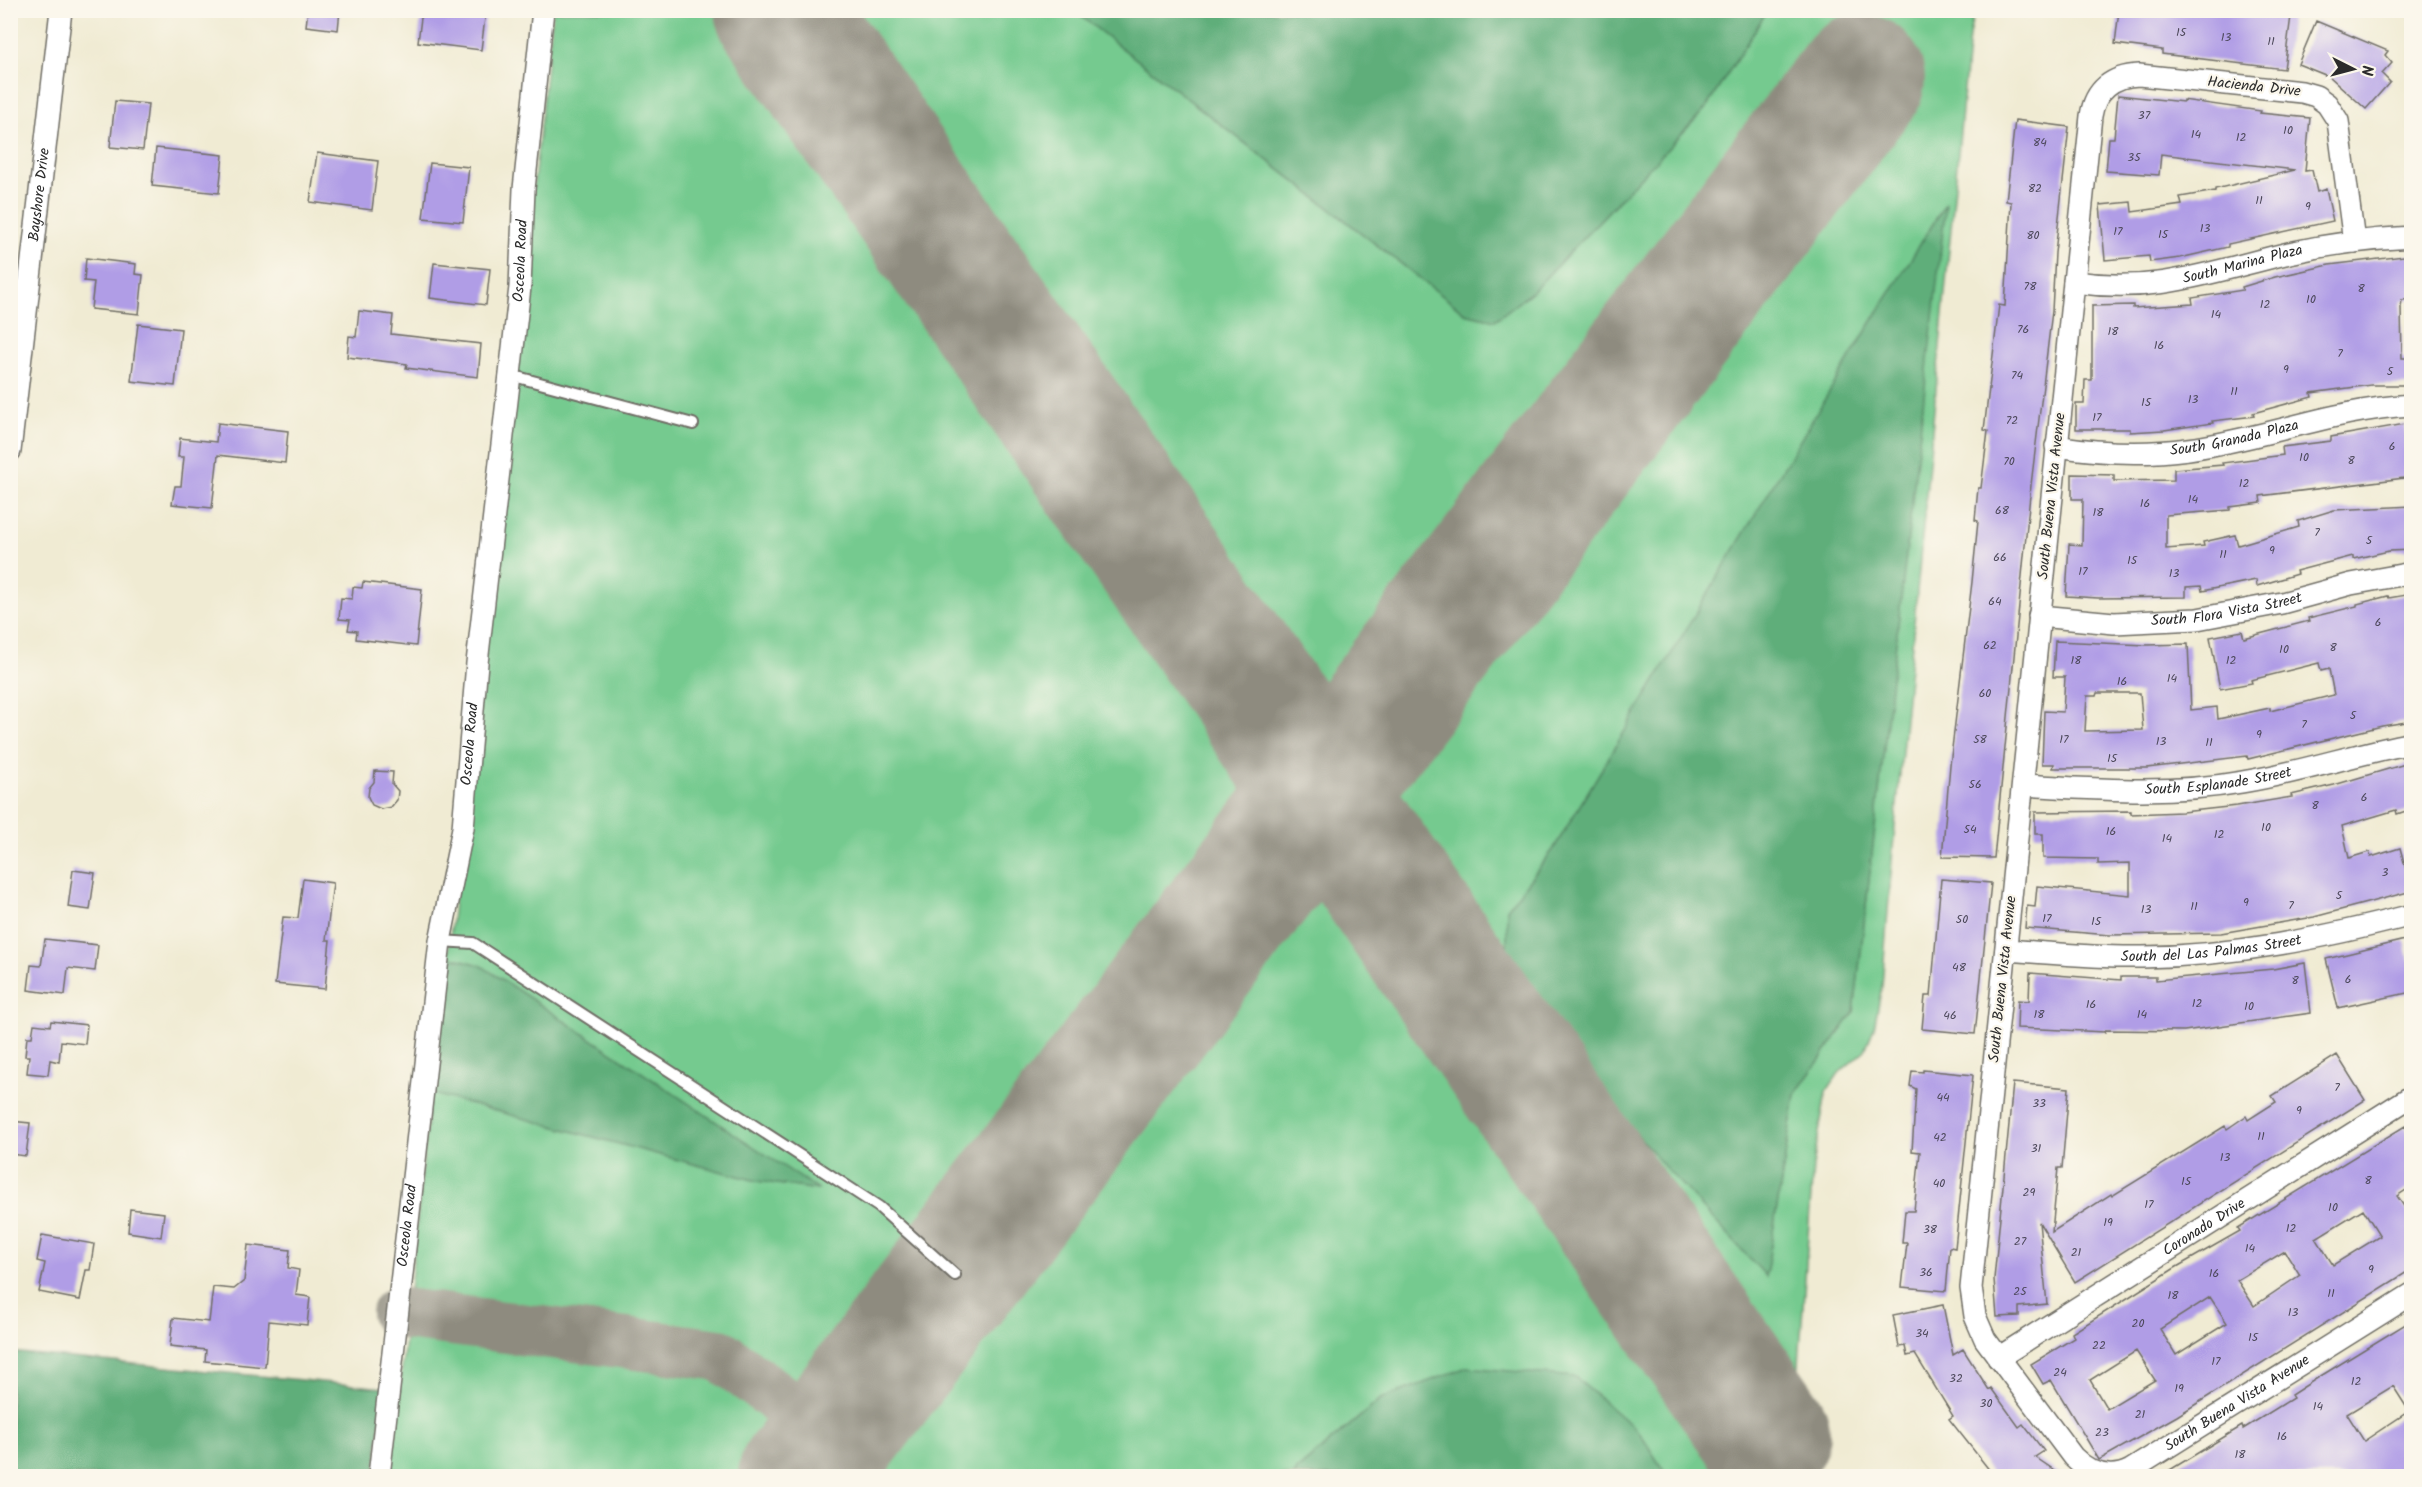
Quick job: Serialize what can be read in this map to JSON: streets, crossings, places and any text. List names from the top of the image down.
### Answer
{
  "streets": {
    "street": [
      "Hacienda Drive",
      "Bayshore Drive",
      "Osceola Road",
      "South Marina Plaza",
      "South Granada Plaza",
      "South Buena Vista Avenue",
      "South Flora Vista Street",
      "South Esplanade Street",
      "South del Las Palmas Street",
      "Coronado Drive"
    ]
  },
  "crossings": [
    ["Hacienda Drive", "South Marina Plaza"],
    ["Hacienda Drive", "South Buena Vista Avenue"],
    ["South Marina Plaza", "South Buena Vista Avenue"],
    ["South Granada Plaza", "South Buena Vista Avenue"],
    ["South Buena Vista Avenue", "South Flora Vista Street"],
    ["South Buena Vista Avenue", "South Esplanade Street"],
    ["South Buena Vista Avenue", "South del Las Palmas Street"],
    ["South Buena Vista Avenue", "Coronado Drive"]
  ],
  "house_numbers": [
    "15",
    "13",
    "11",
    "37",
    "10",
    "14",
    "12",
    "84",
    "35",
    "82",
    "11",
    "9",
    "13",
    "17",
    "15",
    "80",
    "78",
    "8",
    "10",
    "12",
    "14",
    "76",
    "18",
    "16",
    "7",
    "9",
    "5",
    "74",
    "11",
    "13",
    "15",
    "17",
    "72",
    "6",
    "10",
    "8",
    "70",
    "12",
    "14",
    "16",
    "68",
    "18",
    "7",
    "5",
    "9",
    "11",
    "66",
    "15",
    "17",
    "13",
    "64",
    "6",
    "62",
    "8",
    "10",
    "18",
    "12",
    "14",
    "16",
    "60",
    "5",
    "7",
    "9",
    "58",
    "17",
    "13",
    "11",
    "15",
    "56",
    "6",
    "8",
    "10",
    "54",
    "16",
    "12",
    "14",
    "3",
    "5",
    "9",
    "7",
    "11",
    "13",
    "17",
    "50",
    "15",
    "48",
    "6",
    "8",
    "12",
    "16",
    "10",
    "18",
    "14",
    "46",
    "7",
    "44",
    "33",
    "9",
    "11",
    "42",
    "31",
    "13",
    "8",
    "15",
    "40",
    "29",
    "17",
    "10",
    "19",
    "12",
    "38",
    "27",
    "14",
    "21",
    "9",
    "36",
    "16",
    "25",
    "11",
    "18",
    "13",
    "20",
    "34",
    "15",
    "22",
    "17",
    "24",
    "32",
    "12",
    "19",
    "30",
    "14",
    "21",
    "23",
    "16",
    "18"
  ],
  "north": "right"
}
